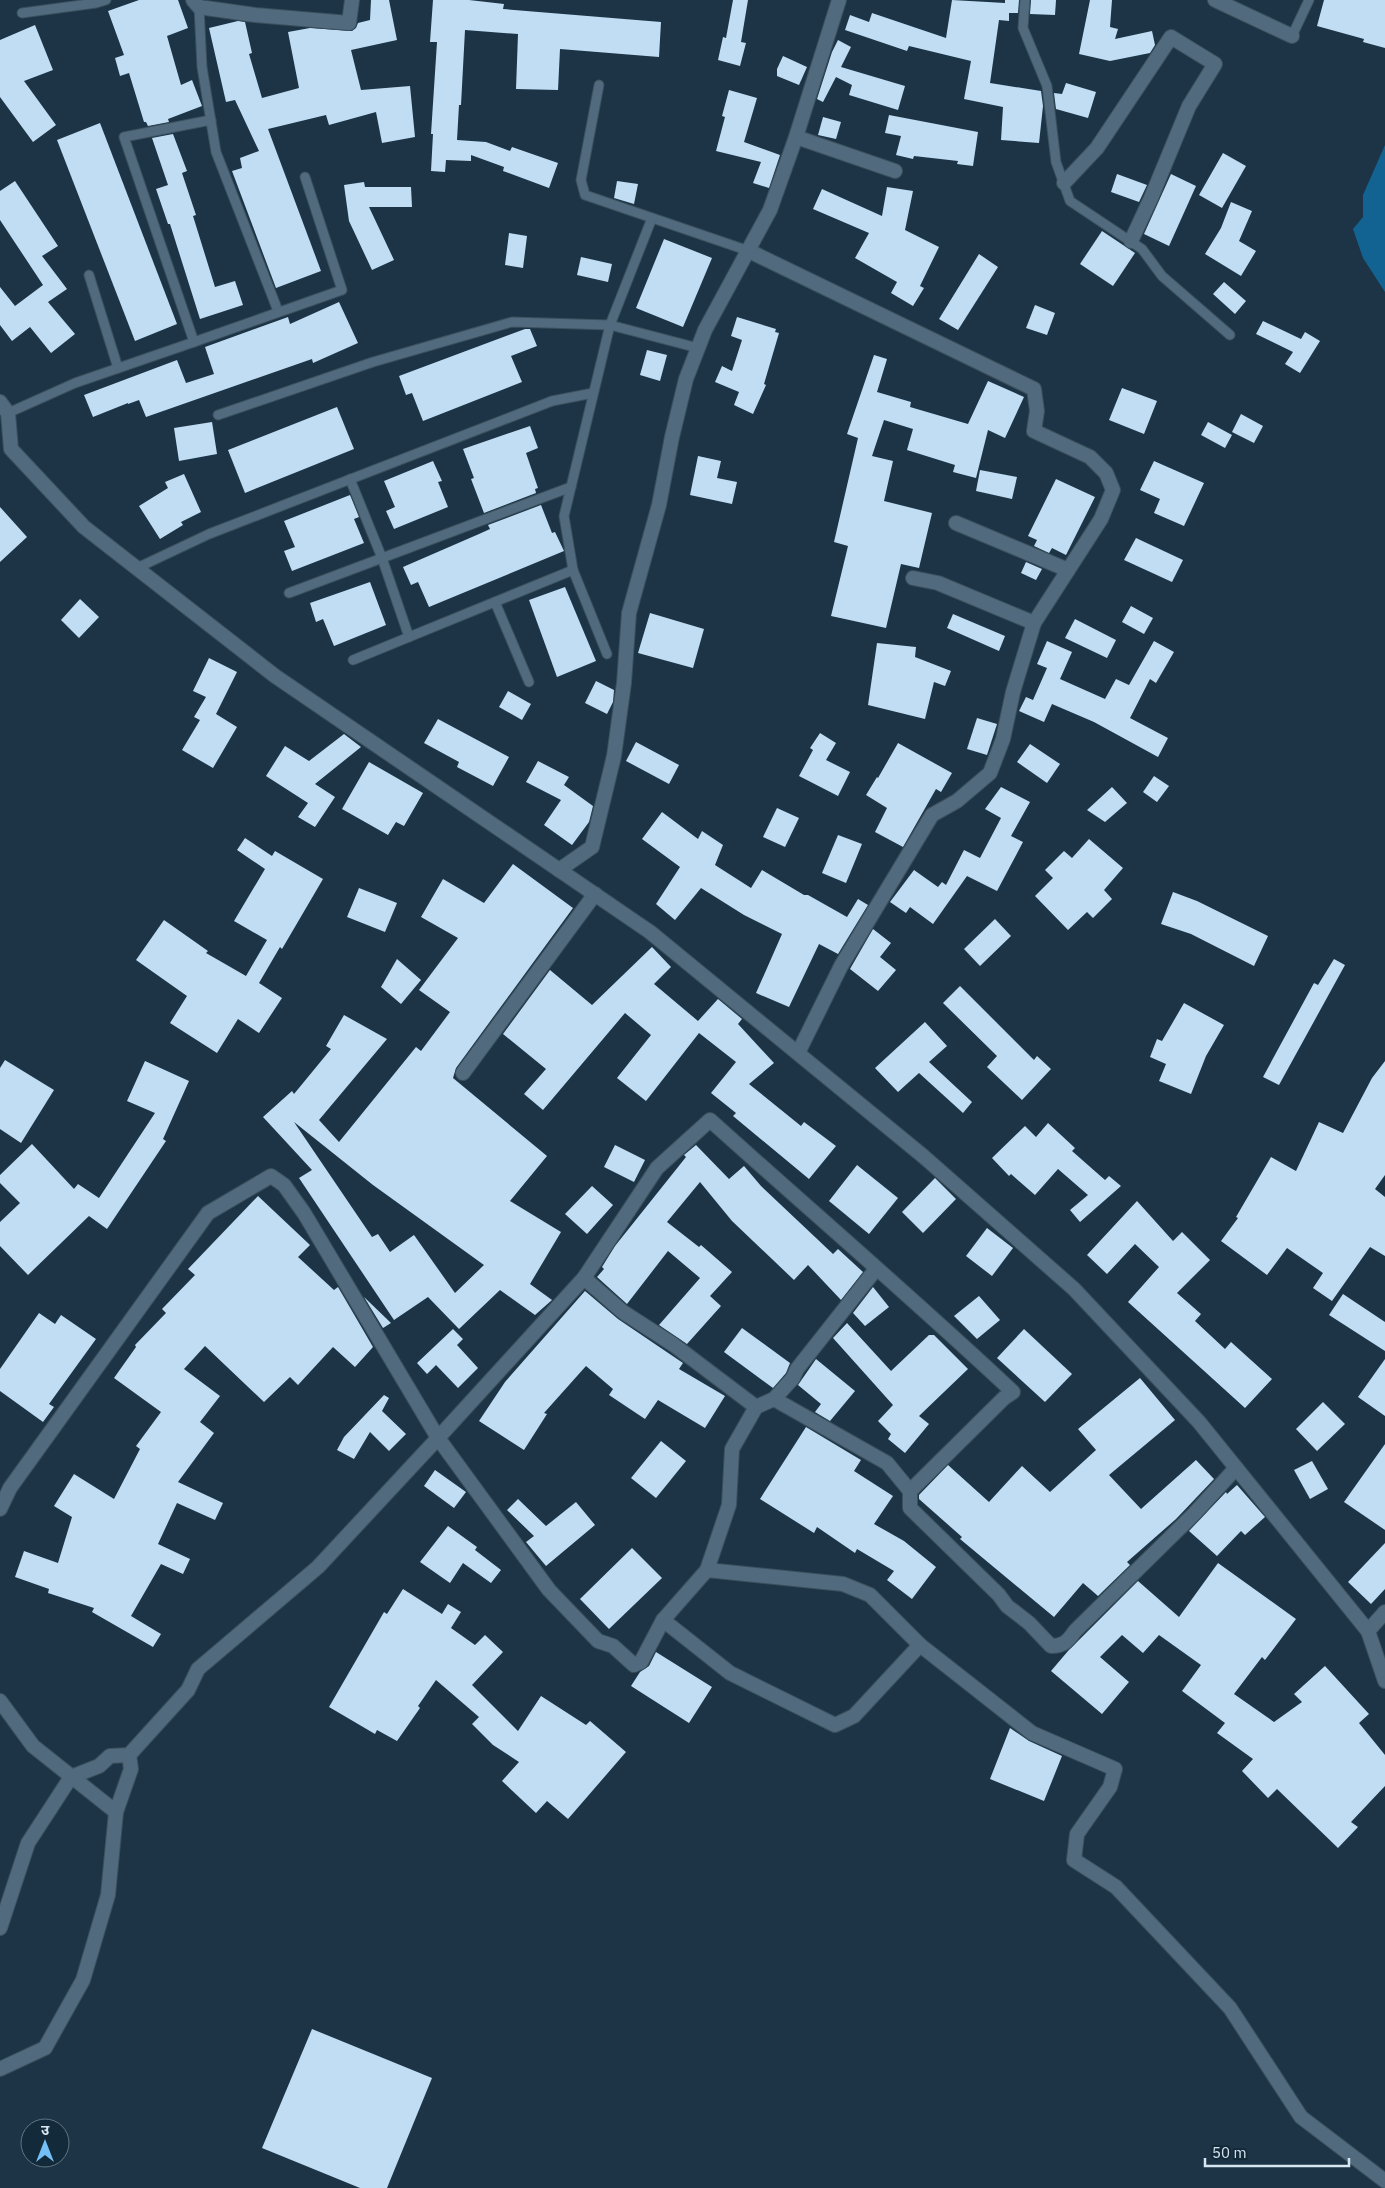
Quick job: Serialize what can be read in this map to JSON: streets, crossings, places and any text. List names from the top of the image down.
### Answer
{
  "scale_bar": "50 m",
  "north": "top"
}
